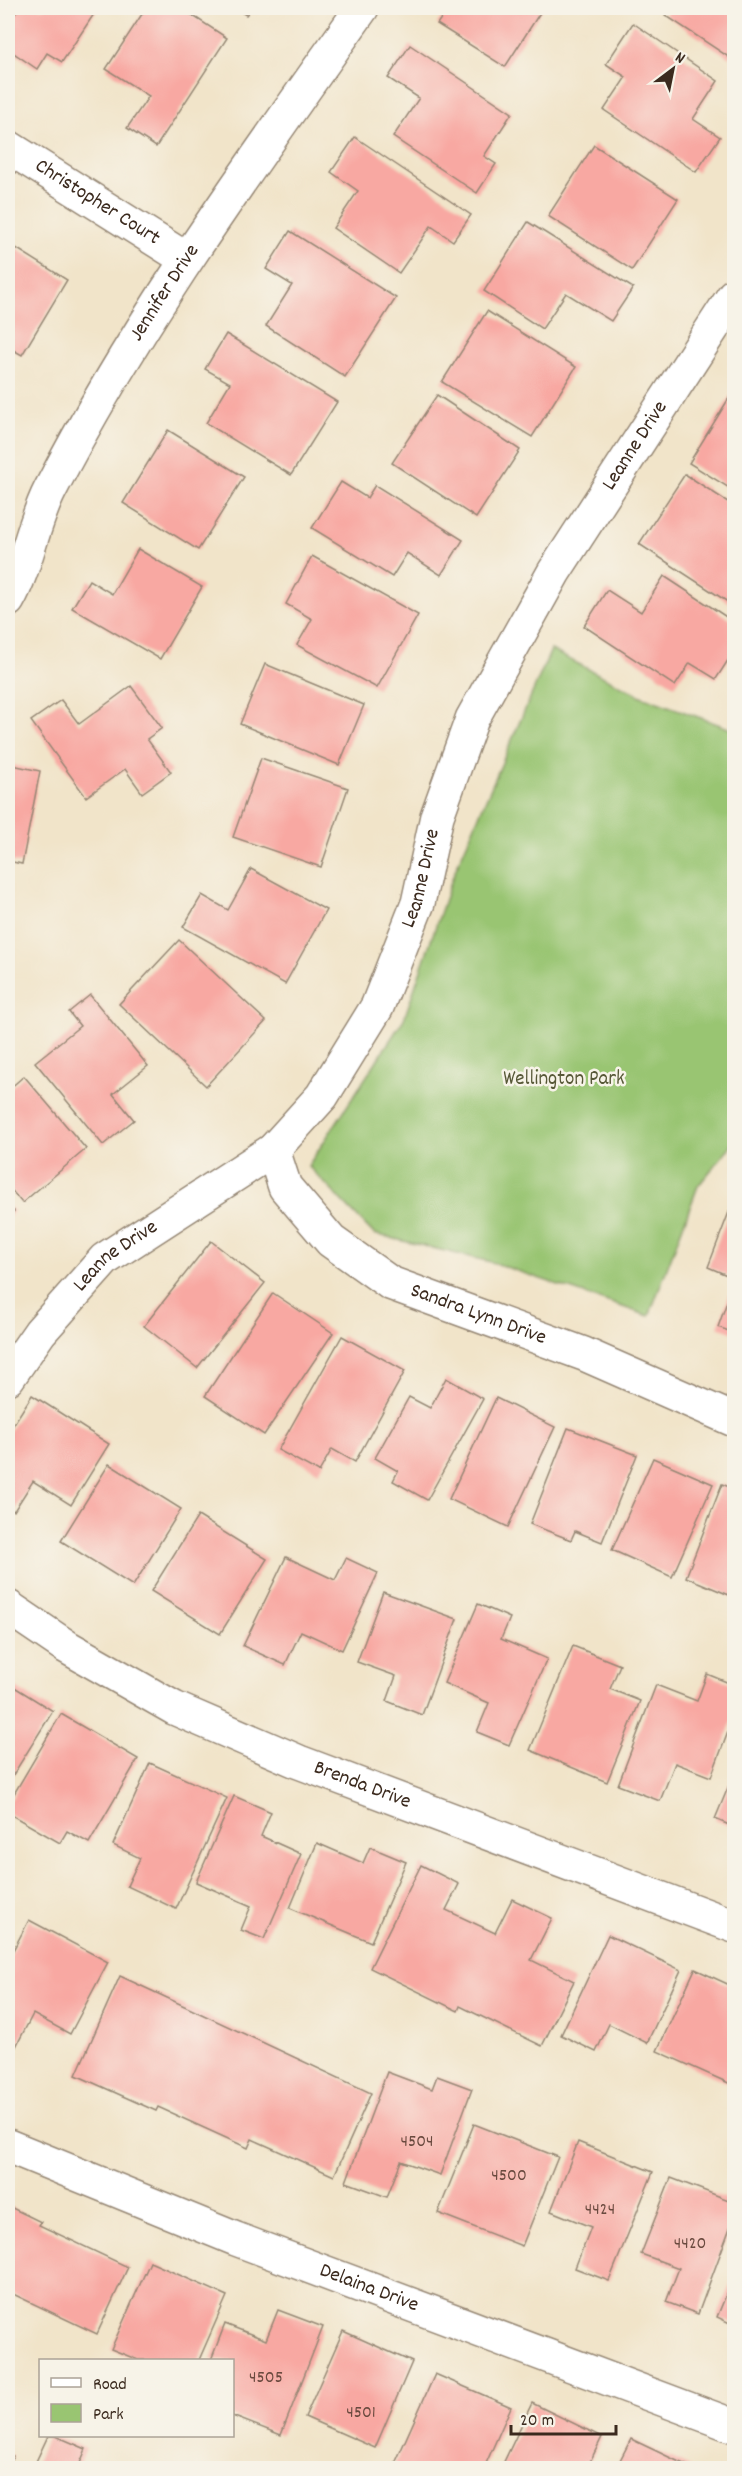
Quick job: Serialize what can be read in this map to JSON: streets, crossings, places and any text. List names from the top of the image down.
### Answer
{
  "streets": {
    "street": [
      "Christopher Court",
      "Jennifer Drive",
      "Leanne Drive",
      "Sandra Lynn Drive",
      "Brenda Drive",
      "Delaina Drive"
    ]
  },
  "crossings": [
    ["Christopher Court", "Jennifer Drive"],
    ["Leanne Drive", "Sandra Lynn Drive"]
  ],
  "parks": ["Wellington Park"],
  "house_numbers": [
    "4504",
    "4500",
    "4424",
    "4420",
    "4505",
    "4501"
  ],
  "legend": ["Road", "Park"],
  "scale_bar": "20 m",
  "north": "top right"
}
